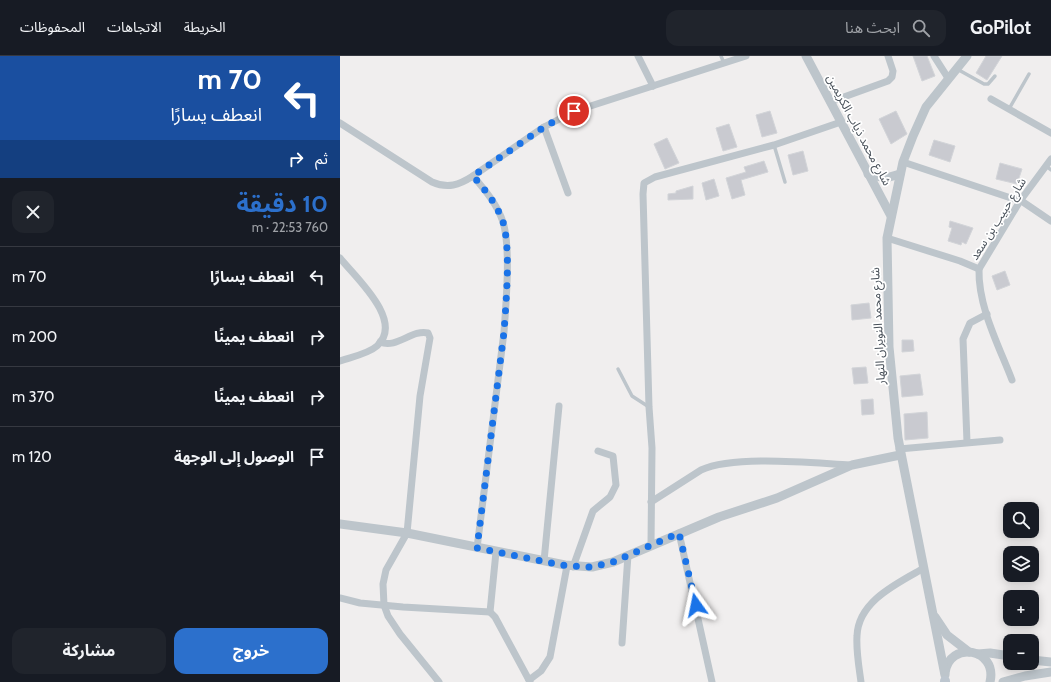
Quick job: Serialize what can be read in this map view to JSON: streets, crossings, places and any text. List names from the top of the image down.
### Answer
{
  "streets": {
    "street": ["شارع محمد ذياب الكريمين", "شارع حبيب بن سعد", "شارع محمد النويران النهار"]
  },
  "crossings": [
    ["شارع محمد ذياب الكريمين", "شارع محمد النويران النهار"],
    ["شارع حبيب بن سعد", "شارع محمد النويران النهار"]
  ],
  "page": {
    "header": "GoPilot",
    "search": "ابحث هنا",
    "nav": ["الخريطة", "الاتجاهات", "المحفوظات"],
    "turn": ["70 m", "انعطف يسارًا"],
    "then": "ثم",
    "heading": ["10 دقيقة", "760 m · 22:53"],
    "list": [
      {
        "name": "انعطف يسارًا",
        "value": "70 m"
      },
      {
        "name": "انعطف يمينًا",
        "value": "200 m"
      },
      {
        "name": "انعطف يمينًا",
        "value": "370 m"
      },
      {
        "name": "الوصول إلى الوجهة",
        "value": "120 m"
      }
    ],
    "map_buttons": ["+", "−"],
    "buttons": ["خروج", "مشاركة"]
  }
}
